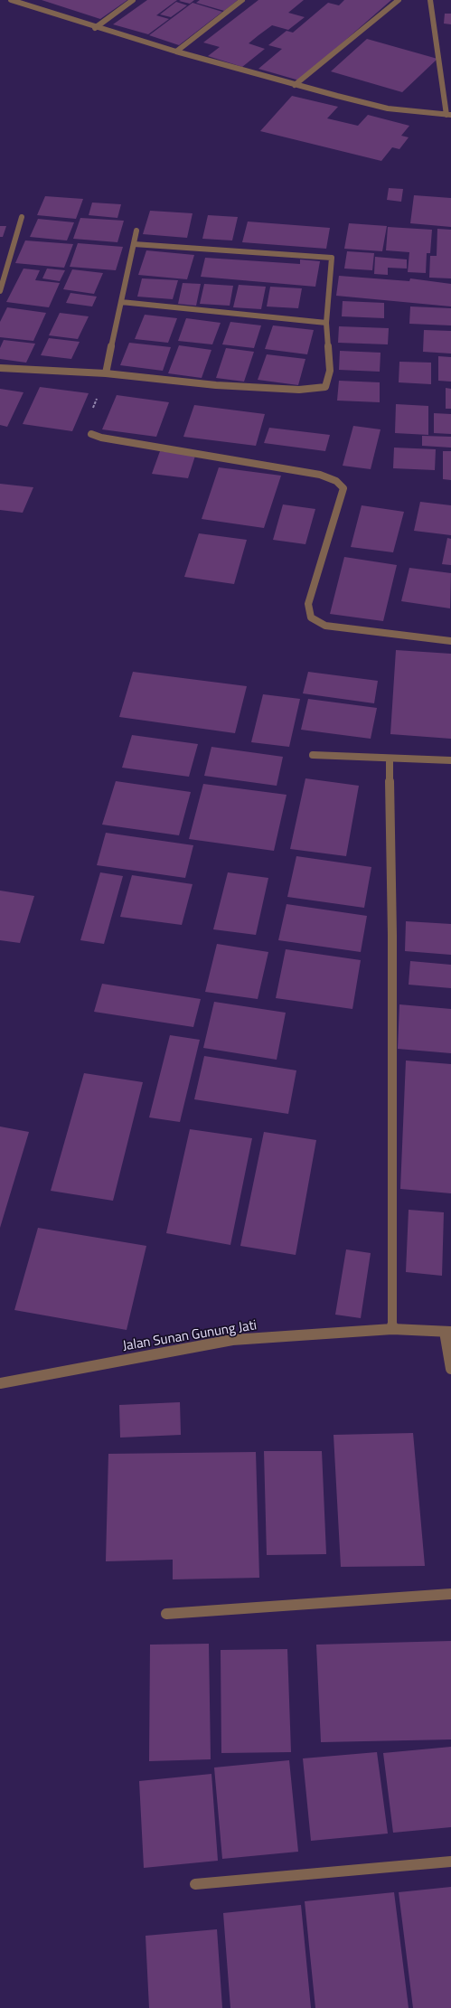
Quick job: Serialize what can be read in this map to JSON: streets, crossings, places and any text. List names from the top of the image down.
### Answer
{
  "streets": {
    "street": ["Jalan Sunan Gunung Jati"]
  }
}
